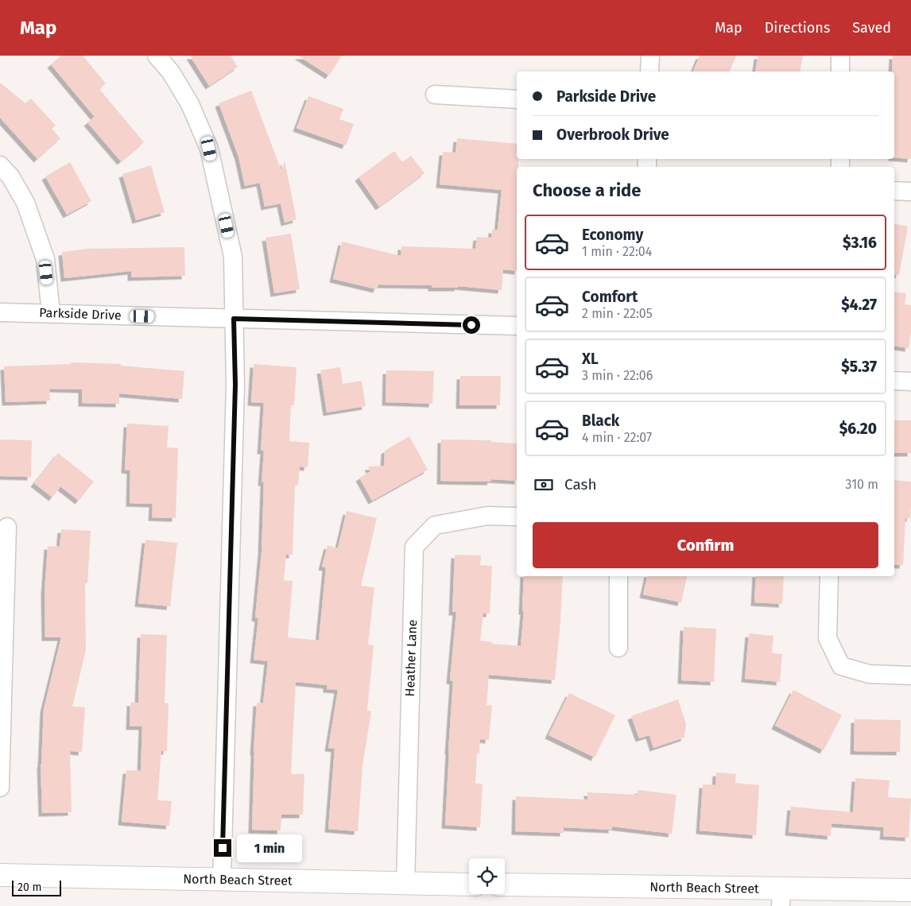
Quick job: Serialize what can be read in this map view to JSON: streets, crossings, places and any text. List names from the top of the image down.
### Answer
{
  "streets": {
    "street": ["Parkside Drive", "Heather Lane", "North Beach Street"]
  },
  "crossings": [
    ["Heather Lane", "North Beach Street"]
  ],
  "scale_bar": "20 m",
  "page": {
    "header": "Map",
    "nav": ["Map", "Directions", "Saved"],
    "banner": ["Parkside Drive", "Overbrook Drive"],
    "heading": "Choose a ride",
    "list": [
      {
        "name": "Economy",
        "note": "1 min · 22:04",
        "value": "$3.16"
      },
      {
        "name": "Comfort",
        "note": "2 min · 22:05",
        "value": "$4.27"
      },
      {
        "name": "XL",
        "note": "3 min · 22:06",
        "value": "$5.37"
      },
      {
        "name": "Black",
        "note": "4 min · 22:07",
        "value": "$6.20"
      }
    ],
    "pay": ["Cash", "310 m"],
    "buttons": "Confirm",
    "bubble": "1 min",
    "scale": "20 m"
  }
}
